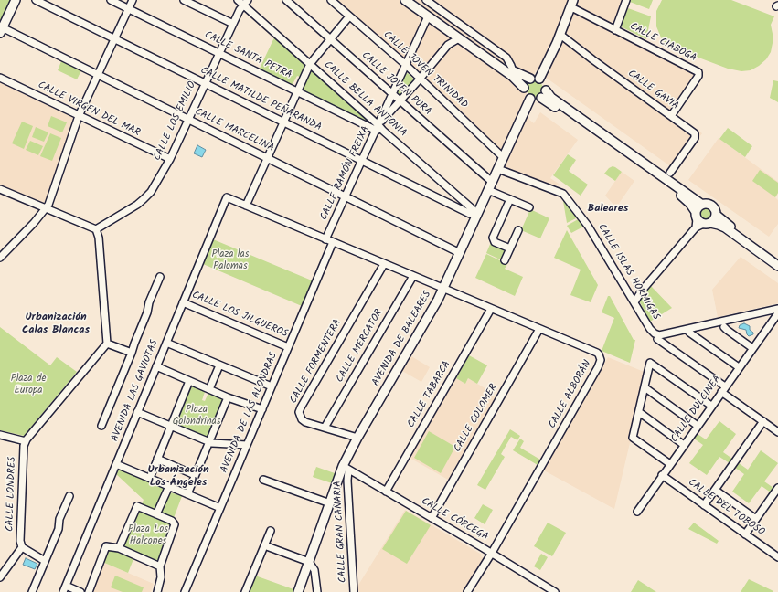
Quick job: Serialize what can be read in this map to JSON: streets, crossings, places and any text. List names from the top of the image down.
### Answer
{
  "streets": {
    "main road": ["AVENIDA DE BALEARES"],
    "street": [
      "CALLE CIABOGA",
      "CALLE SANTA PETRA",
      "CALLE JOVEN TRINIDAD",
      "CALLE JOVEN PURA",
      "CALLE GAVIA",
      "CALLE MATILDE PEÑARANDA",
      "CALLE BELLA ANTONIA",
      "CALLE VIRGEN DEL MAR",
      "CALLE LOS EMILIO",
      "CALLE MARCELINA",
      "CALLE RAMÓN FREIXA",
      "CALLE ISLAS HORMIGAS",
      "CALLE LOS JILGUEROS",
      "CALLE MERCATOR",
      "CALLE FORMENTERA",
      "AVENIDA LAS GAVIOTAS",
      "CALLE TABARCA",
      "CALLE ALBORÁN",
      "CALLE DULCINEA",
      "AVENIDA DE LAS ALONDRAS",
      "CALLE COLOMER",
      "CALLE LONDRES",
      "CALLE DEL TOBOSO",
      "CALLE CÓRCEGA",
      "CALLE GRAN CANARIA"
    ]
  },
  "crossings": [
    ["CALLE CIABOGA", "CALLE GAVIA"],
    ["CALLE SANTA PETRA", "CALLE BELLA ANTONIA"],
    ["CALLE SANTA PETRA", "CALLE LOS EMILIO"],
    ["CALLE SANTA PETRA", "CALLE RAMÓN FREIXA"],
    ["CALLE JOVEN TRINIDAD", "CALLE RAMÓN FREIXA"],
    ["CALLE JOVEN TRINIDAD", "AVENIDA DE BALEARES"],
    ["CALLE JOVEN PURA", "CALLE RAMÓN FREIXA"],
    ["CALLE JOVEN PURA", "AVENIDA DE BALEARES"],
    ["CALLE MATILDE PEÑARANDA", "CALLE BELLA ANTONIA"],
    ["CALLE MATILDE PEÑARANDA", "CALLE LOS EMILIO"],
    ["CALLE MATILDE PEÑARANDA", "CALLE RAMÓN FREIXA"],
    ["CALLE MATILDE PEÑARANDA", "AVENIDA DE BALEARES"],
    ["CALLE BELLA ANTONIA", "CALLE LOS EMILIO"],
    ["CALLE BELLA ANTONIA", "CALLE RAMÓN FREIXA"],
    ["CALLE BELLA ANTONIA", "AVENIDA DE BALEARES"],
    ["CALLE VIRGEN DEL MAR", "CALLE LOS EMILIO"],
    ["CALLE LOS EMILIO", "CALLE MARCELINA"],
    ["CALLE MARCELINA", "CALLE RAMÓN FREIXA"],
    ["CALLE MARCELINA", "AVENIDA DE BALEARES"],
    ["CALLE RAMÓN FREIXA", "CALLE ALBORÁN"],
    ["CALLE ISLAS HORMIGAS", "AVENIDA DE BALEARES"],
    ["CALLE LOS JILGUEROS", "AVENIDA LAS GAVIOTAS"],
    ["CALLE LOS JILGUEROS", "AVENIDA DE LAS ALONDRAS"],
    ["AVENIDA DE BALEARES", "CALLE FORMENTERA"],
    ["AVENIDA DE BALEARES", "CALLE ALBORÁN"],
    ["AVENIDA DE BALEARES", "CALLE CÓRCEGA"],
    ["AVENIDA DE BALEARES", "CALLE GRAN CANARIA"],
    ["CALLE MERCATOR", "CALLE FORMENTERA"],
    ["CALLE MERCATOR", "CALLE ALBORÁN"],
    ["CALLE FORMENTERA", "CALLE ALBORÁN"],
    ["AVENIDA LAS GAVIOTAS", "CALLE ALBORÁN"],
    ["CALLE TABARCA", "CALLE ALBORÁN"],
    ["CALLE TABARCA", "CALLE CÓRCEGA"],
    ["CALLE ALBORÁN", "AVENIDA DE LAS ALONDRAS"],
    ["CALLE ALBORÁN", "CALLE COLOMER"],
    ["CALLE ALBORÁN", "CALLE CÓRCEGA"],
    ["CALLE DULCINEA", "CALLE DEL TOBOSO"],
    ["CALLE COLOMER", "CALLE CÓRCEGA"],
    ["CALLE CÓRCEGA", "CALLE GRAN CANARIA"]
  ],
  "districts": ["Baleares", "Urbanización Calas Blancas", "Urbanización Los Ángeles"],
  "parks": [
    "Plaza las Palomas",
    "Plaza de Europa",
    "Plaza Golondrinas",
    "Plaza Los Halcones"
  ]
}
